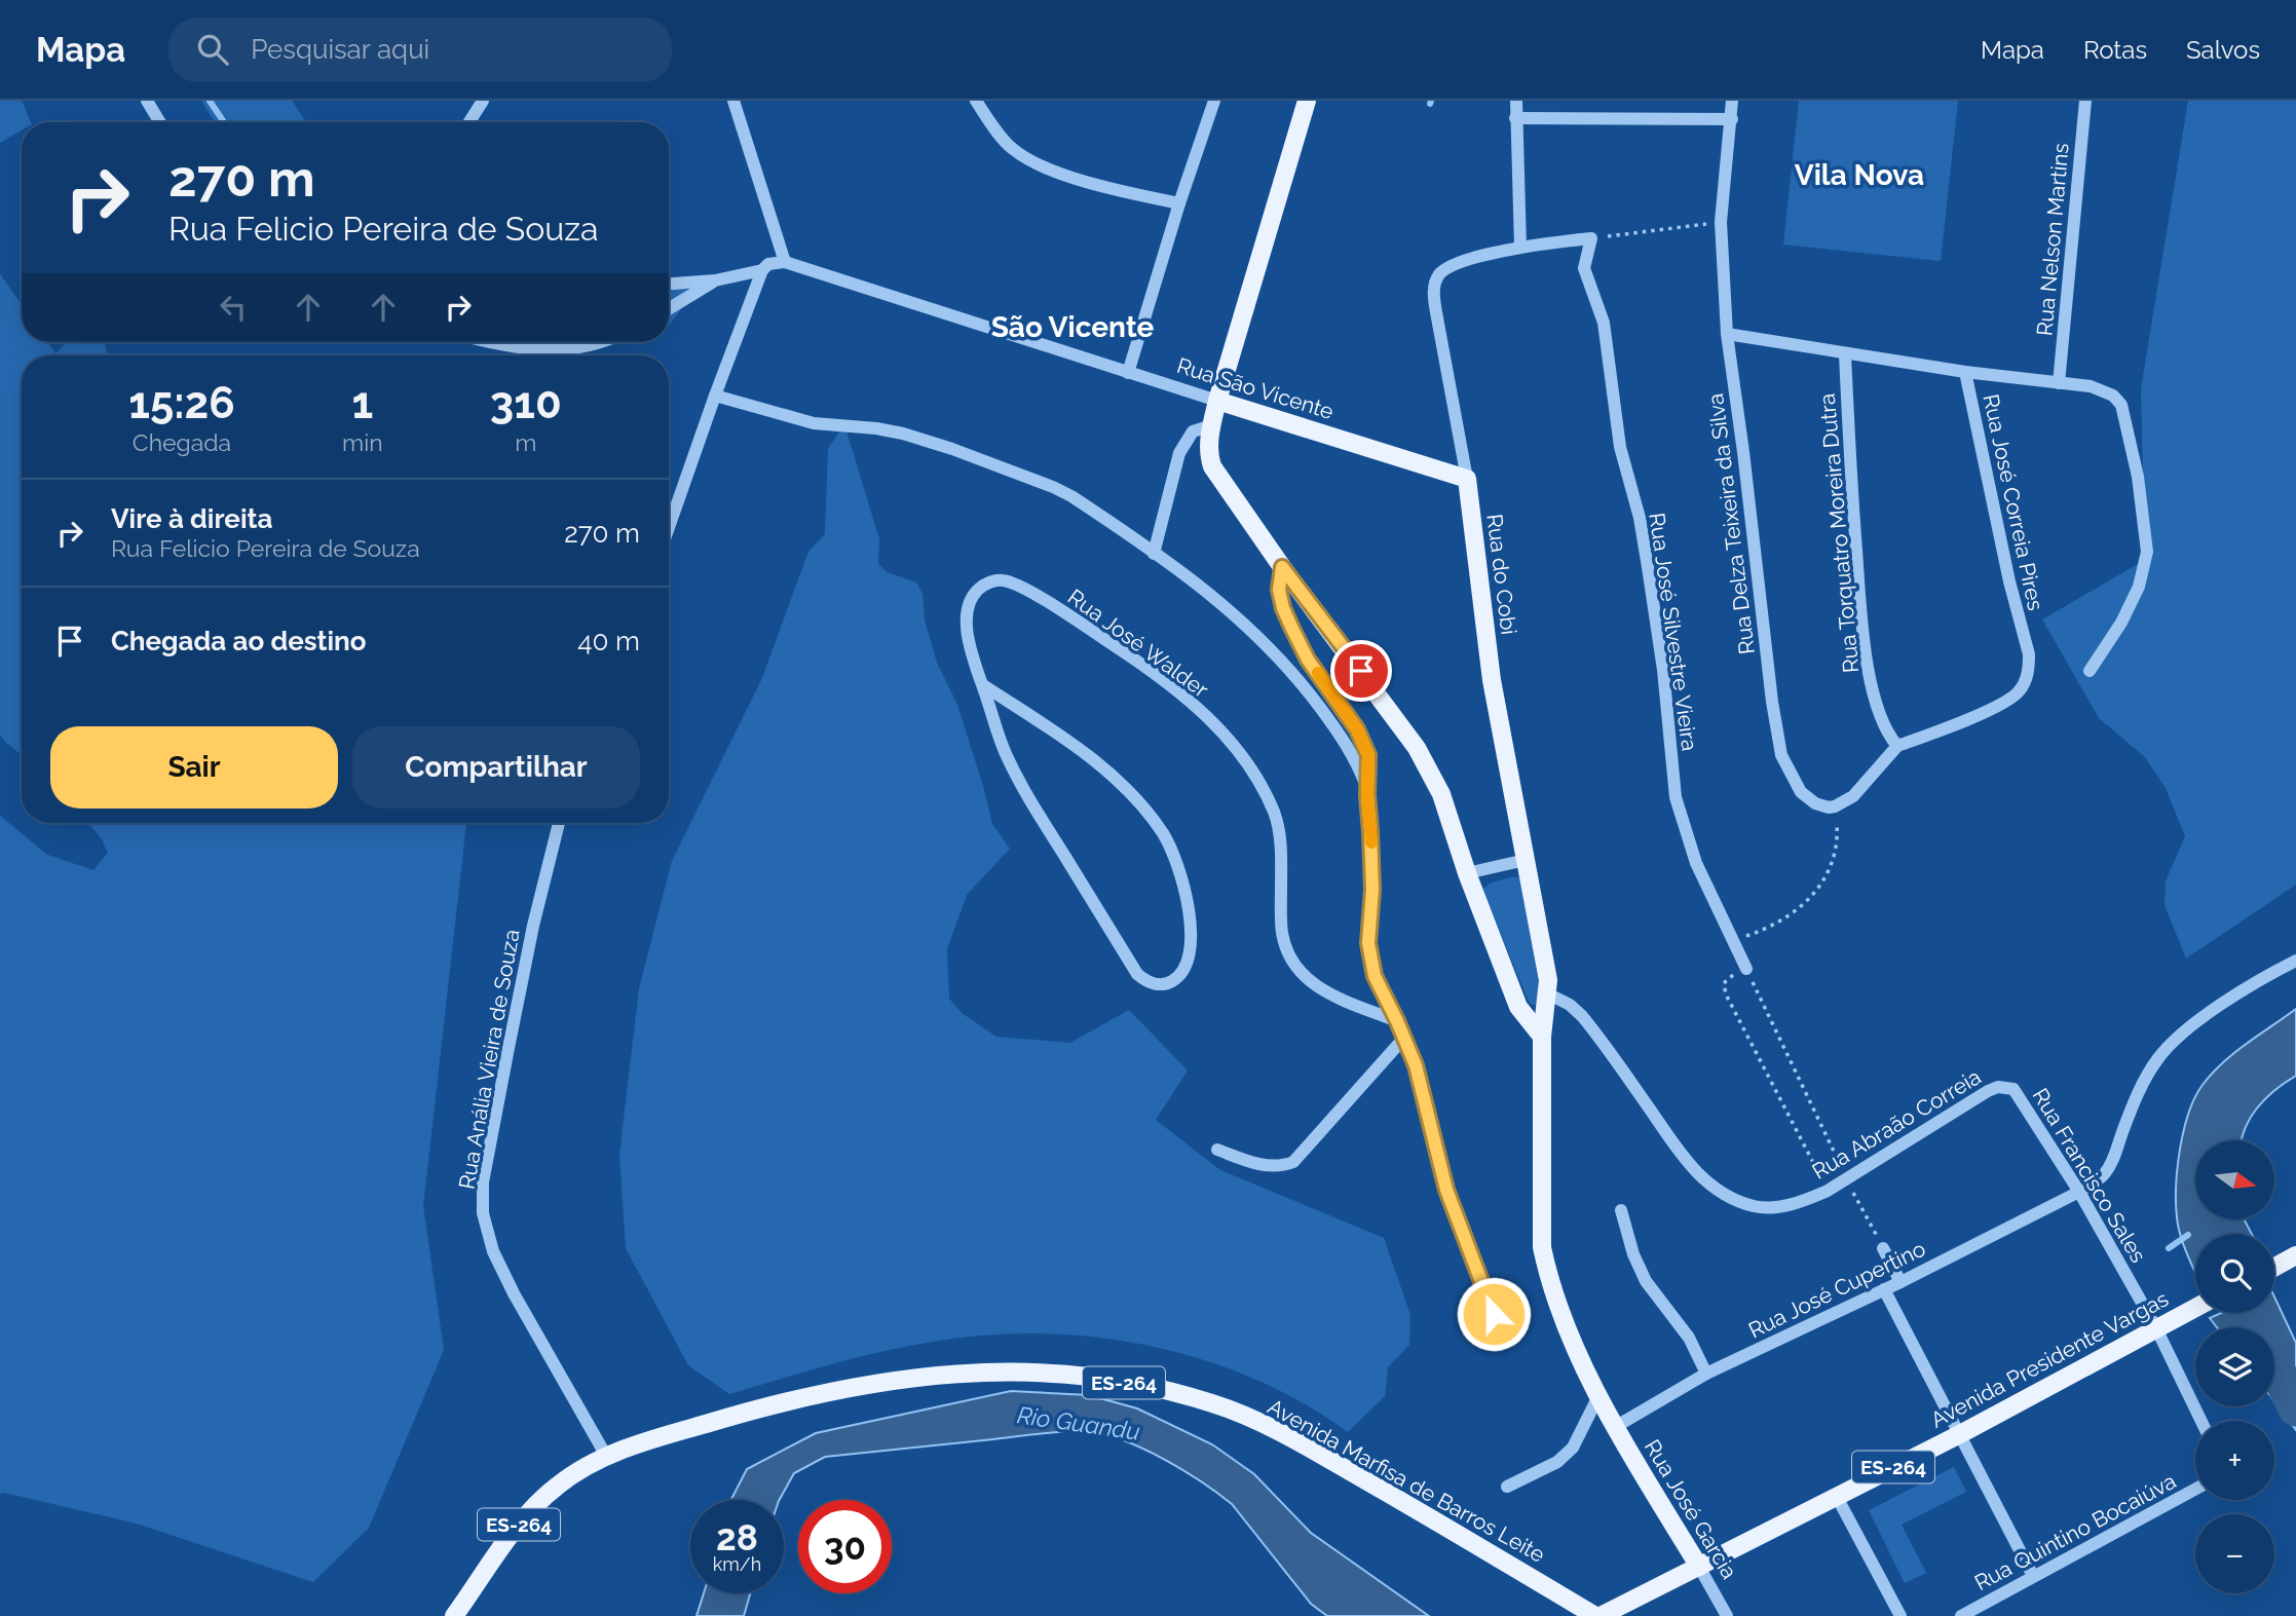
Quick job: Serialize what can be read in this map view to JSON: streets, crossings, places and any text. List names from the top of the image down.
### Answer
{
  "streets": {
    "main road": [
      "Rua São Vicente",
      "Rua do Cobi",
      "Avenida Presidente Vargas",
      "ES-264",
      "Avenida Marfisa de Barros Leite",
      "Rua José Garcia"
    ],
    "street": [
      "Rua Nelson Martins",
      "Rua José Correia Pires",
      "Rua Delza Teixeira da Silva",
      "Rua Torquatro Moreira Dutra",
      "Rua José Silvestre Vieira",
      "Rua José Walder",
      "Rua Anália Vieira de Souza",
      "Rua Abraão Correia",
      "Rua Francisco Sales",
      "Rua José Cupertino",
      "Rua Quintino Bocaiúva"
    ]
  },
  "crossings": [
    ["Rua Nelson Martins", "Rua José Correia Pires"],
    ["Rua São Vicente", "Rua do Cobi"],
    ["Rua José Correia Pires", "Rua Torquatro Moreira Dutra"],
    ["Rua do Cobi", "Rua José Silvestre Vieira"],
    ["Rua do Cobi", "Rua Abraão Correia"],
    ["Rua do Cobi", "Rua José Garcia"],
    ["Rua Anália Vieira de Souza", "Avenida Marfisa de Barros Leite"],
    ["Rua Abraão Correia", "Rua Francisco Sales"],
    ["Rua Francisco Sales", "Rua José Cupertino"],
    ["Rua Francisco Sales", "Avenida Presidente Vargas"],
    ["Rua José Cupertino", "Rua José Garcia"],
    ["Avenida Presidente Vargas", "Rua José Garcia"]
  ],
  "districts": ["Vila Nova", "São Vicente"],
  "water": ["Rio Guandu"],
  "north": "right",
  "page": {
    "header": "Mapa",
    "search": "Pesquisar aqui",
    "nav": ["Mapa", "Rotas", "Salvos"],
    "turn": ["270 m", "Rua Felicio Pereira de Souza"],
    "eta": [
      "15:26",
      "Chegada",
      "1",
      "min",
      "310",
      "m"
    ],
    "list": [
      {
        "name": "Vire à direita",
        "note": "Rua Felicio Pereira de Souza",
        "value": "270 m"
      },
      {
        "name": "Chegada ao destino",
        "value": "40 m"
      }
    ],
    "buttons": ["Sair", "Compartilhar"],
    "map_buttons": ["+", "−"],
    "speed": "28 km/h",
    "limit": "30"
  }
}
